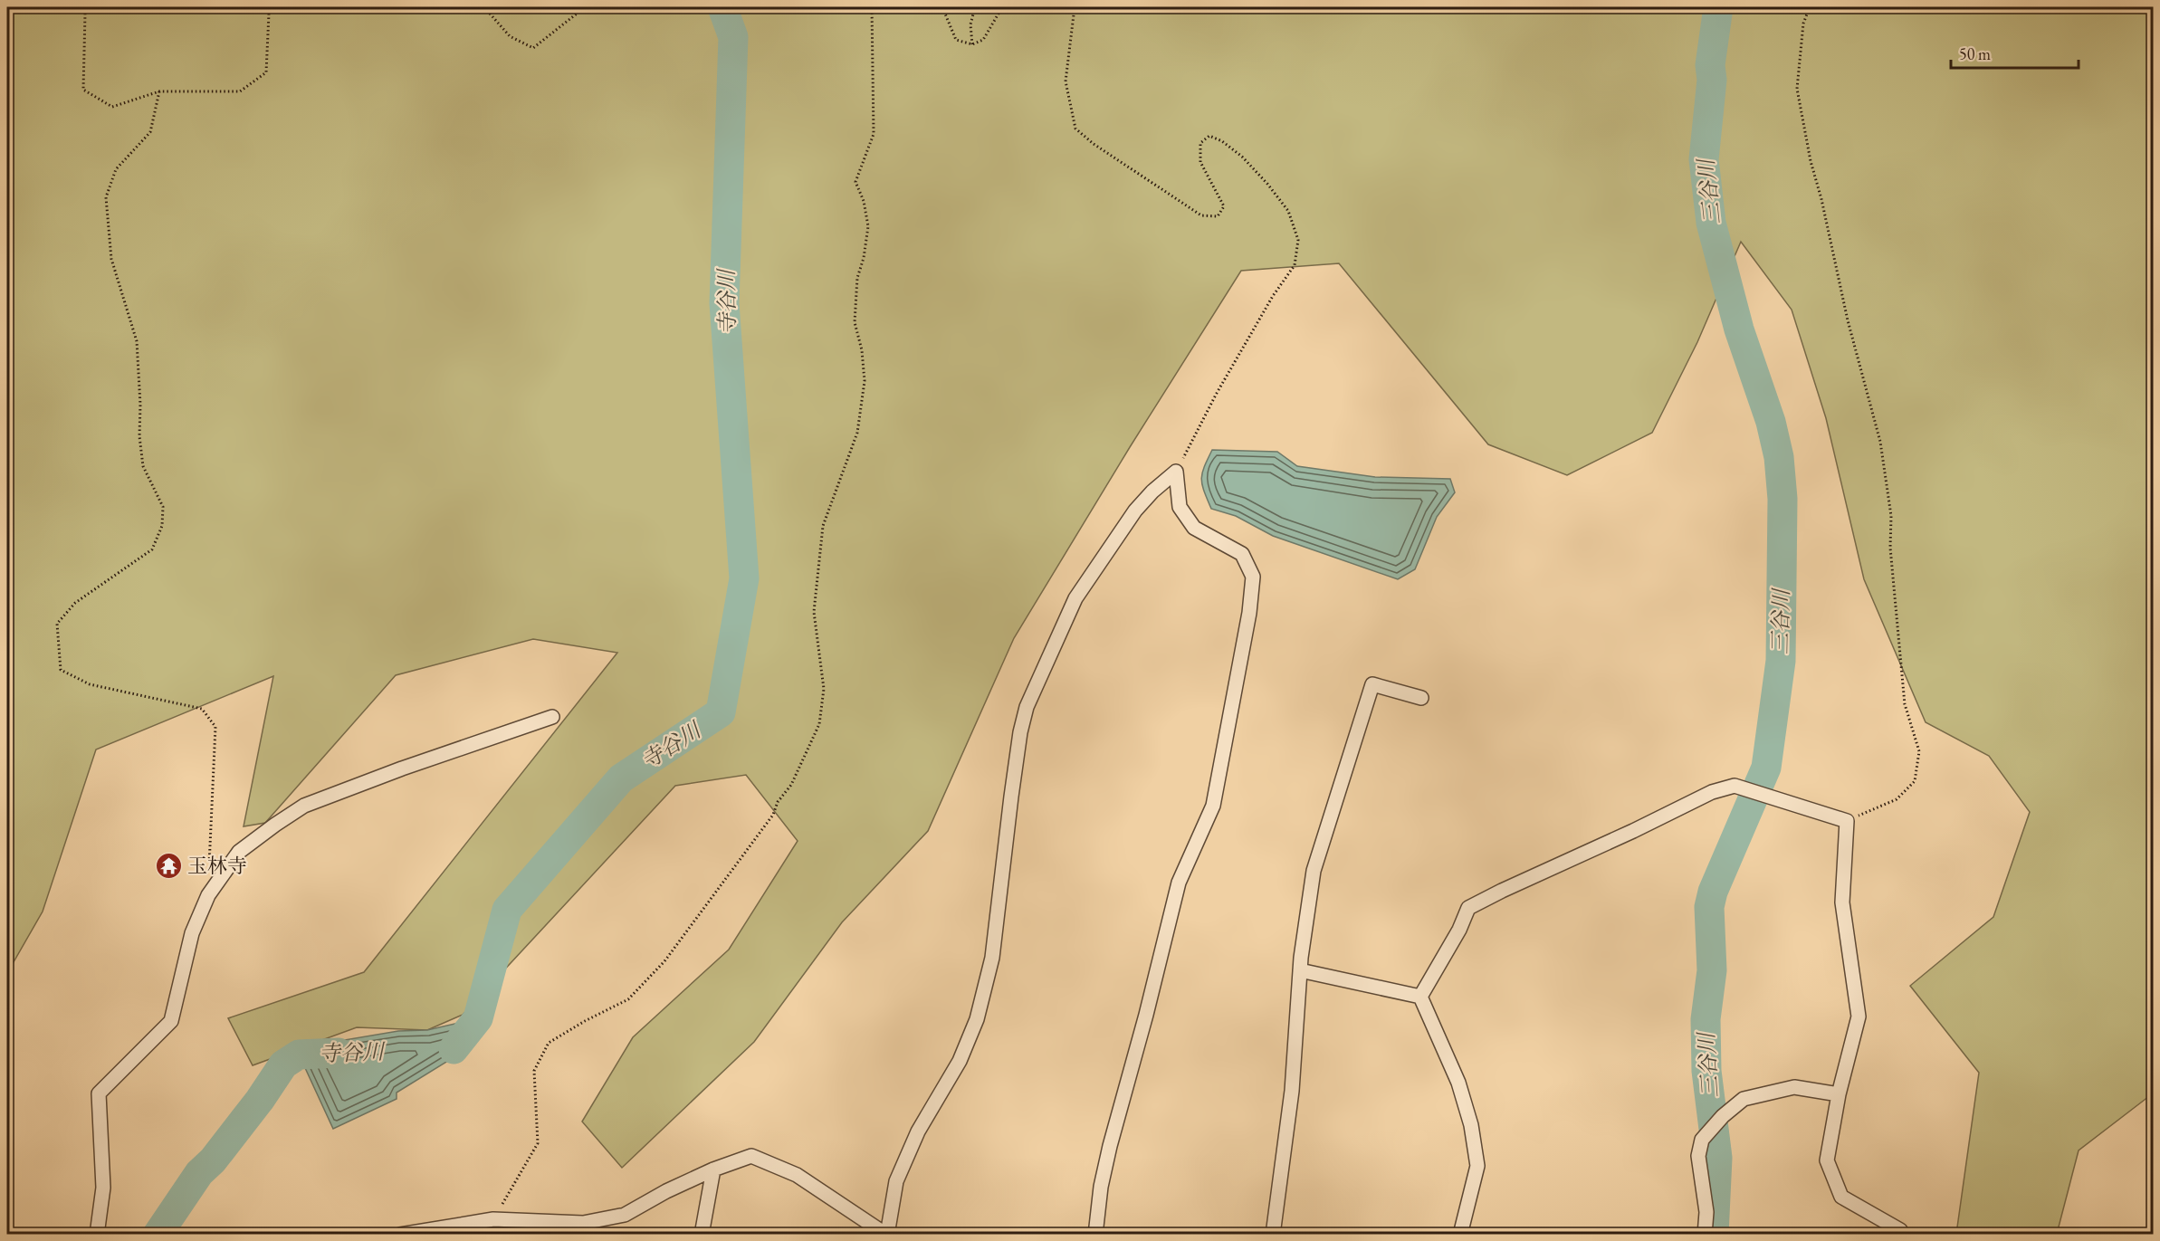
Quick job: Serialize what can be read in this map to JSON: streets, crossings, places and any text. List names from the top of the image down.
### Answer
{
  "water": ["三谷川", "寺谷川"],
  "places": {
    "temple": ["玉林寺"]
  },
  "scale_bar": "50 m"
}
